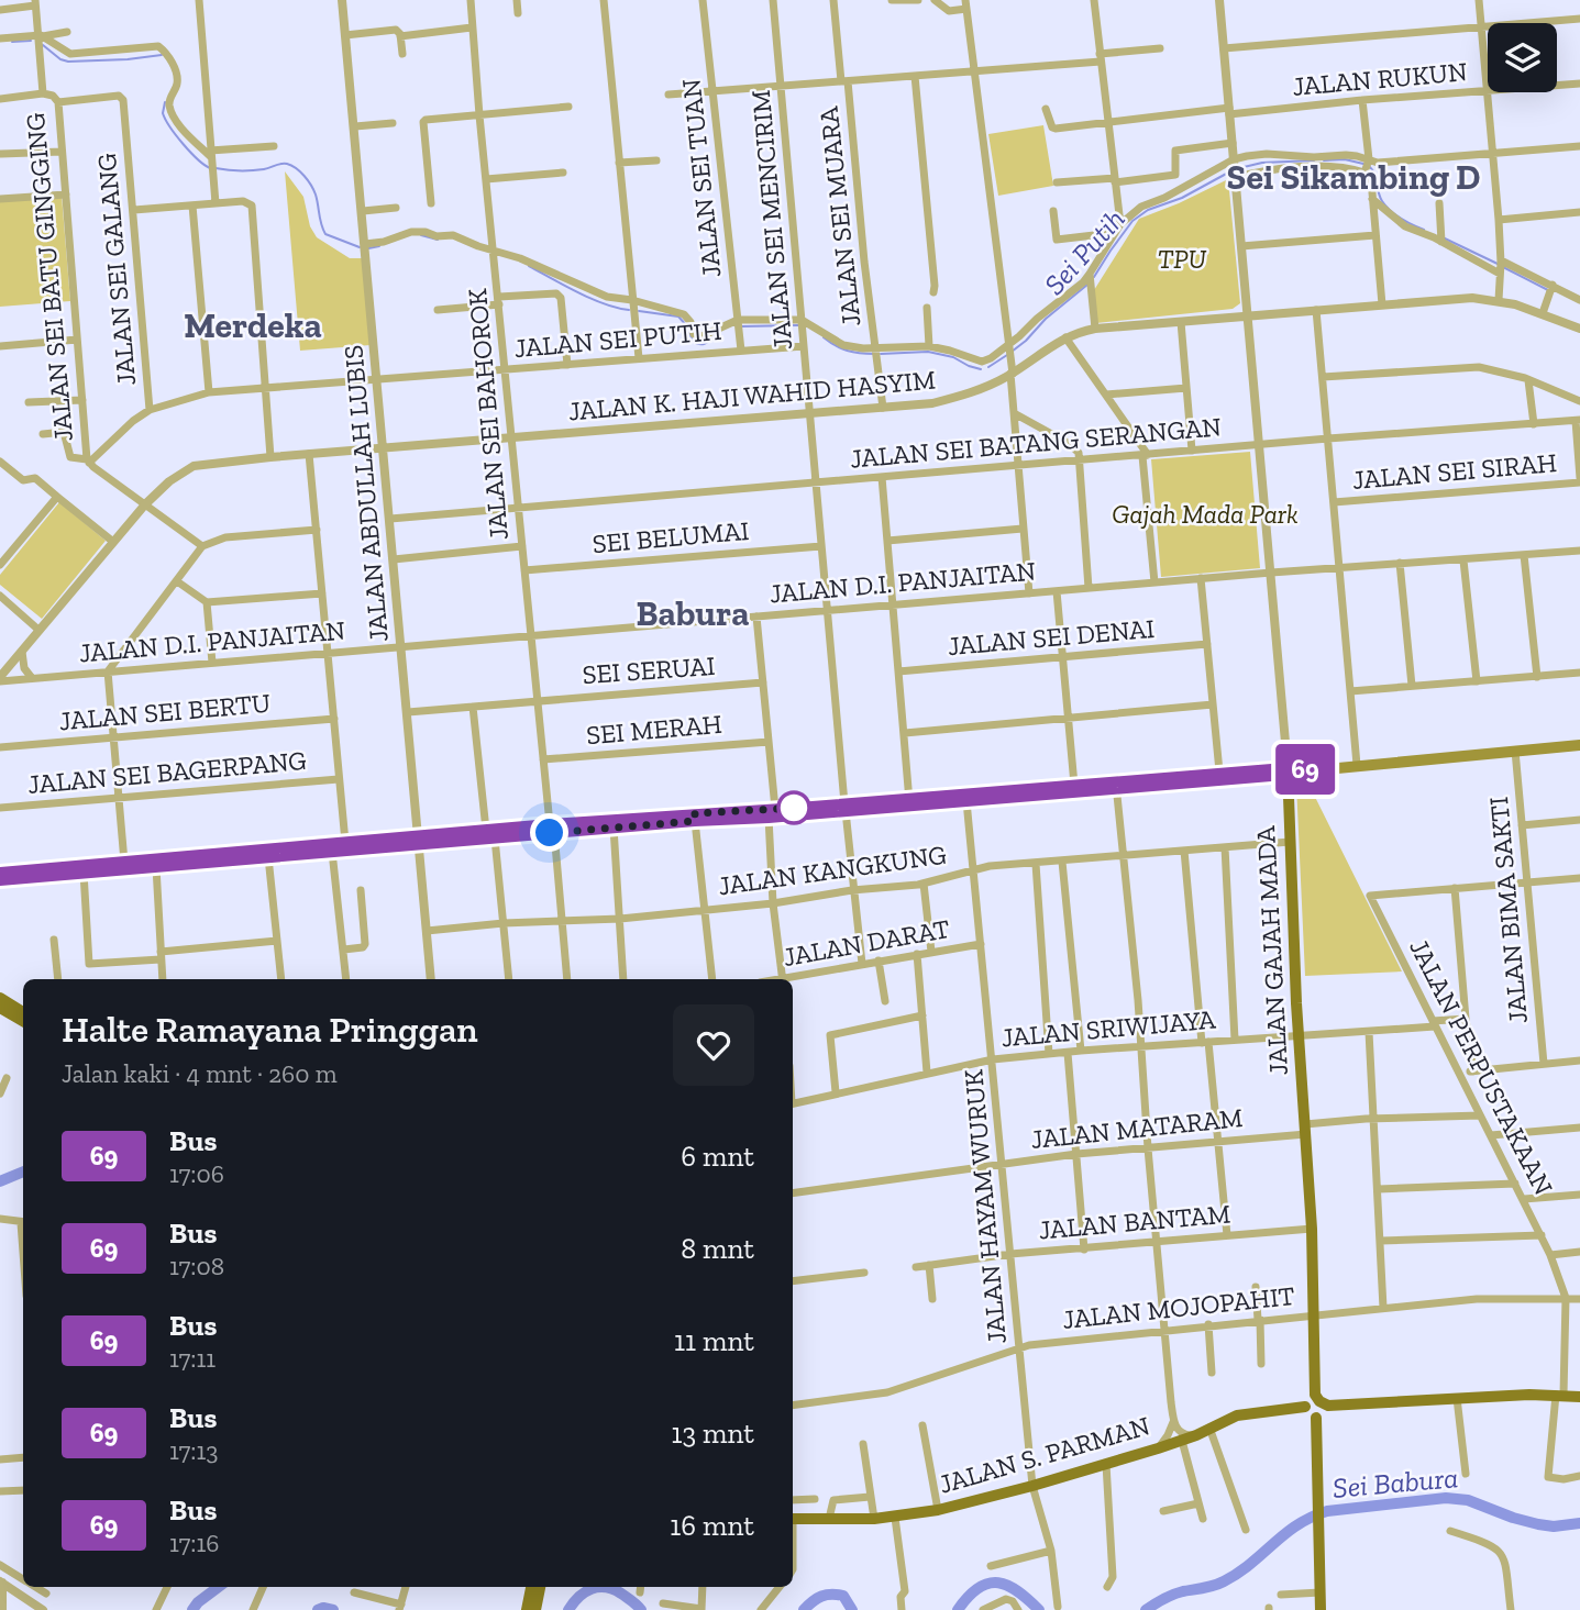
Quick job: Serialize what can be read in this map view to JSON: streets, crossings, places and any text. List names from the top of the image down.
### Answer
{
  "streets": {
    "main road": ["JALAN GAJAH MADA", "JALAN S. PARMAN"],
    "street": [
      "JALAN RUKUN",
      "JALAN SEI TUAN",
      "JALAN SEI MUARA",
      "JALAN SEI MENCIRIM",
      "JALAN SEI GALANG",
      "JALAN SEI BATU GINGGING",
      "JALAN SEI PUTIH",
      "JALAN K. HAJI WAHID HASYIM",
      "JALAN SEI BAHOROK",
      "JALAN SEI BATANG SERANGAN",
      "JALAN SEI SIRAH",
      "JALAN ABDULLAH LUBIS",
      "SEI BELUMAI",
      "JALAN D.I. PANJAITAN",
      "JALAN SEI DENAI",
      "SEI SERUAI",
      "JALAN SEI BERTU",
      "SEI MERAH",
      "JALAN SEI BAGERPANG",
      "JALAN KANGKUNG",
      "JALAN BIMA SAKTI",
      "JALAN DARAT",
      "JALAN SRIWIJAYA",
      "JALAN PERPUSTAKAAN",
      "JALAN MATARAM",
      "JALAN HAYAM WURUK",
      "JALAN BANTAM",
      "JALAN MOJOPAHIT"
    ]
  },
  "crossings": [
    ["JALAN RUKUN", "JALAN GAJAH MADA"],
    ["JALAN SEI TUAN", "JALAN SEI PUTIH"],
    ["JALAN SEI MUARA", "JALAN K. HAJI WAHID HASYIM"],
    ["JALAN SEI MENCIRIM", "JALAN SEI PUTIH"],
    ["JALAN SEI MENCIRIM", "JALAN K. HAJI WAHID HASYIM"],
    ["JALAN SEI MENCIRIM", "JALAN SEI BATANG SERANGAN"],
    ["JALAN SEI MENCIRIM", "SEI BELUMAI"],
    ["JALAN SEI MENCIRIM", "JALAN D.I. PANJAITAN"],
    ["JALAN SEI MENCIRIM", "JALAN KANGKUNG"],
    ["JALAN SEI MENCIRIM", "JALAN DARAT"],
    ["JALAN SEI GALANG", "JALAN SEI BATU GINGGING"],
    ["JALAN SEI GALANG", "JALAN SEI PUTIH"],
    ["JALAN SEI BATU GINGGING", "JALAN SEI PUTIH"],
    ["JALAN SEI BATU GINGGING", "JALAN K. HAJI WAHID HASYIM"],
    ["JALAN SEI PUTIH", "JALAN SEI BAHOROK"],
    ["JALAN SEI PUTIH", "JALAN ABDULLAH LUBIS"],
    ["JALAN K. HAJI WAHID HASYIM", "JALAN SEI BAHOROK"],
    ["JALAN K. HAJI WAHID HASYIM", "JALAN ABDULLAH LUBIS"],
    ["JALAN K. HAJI WAHID HASYIM", "JALAN D.I. PANJAITAN"],
    ["JALAN K. HAJI WAHID HASYIM", "JALAN GAJAH MADA"],
    ["JALAN SEI BAHOROK", "JALAN SEI BATANG SERANGAN"],
    ["JALAN SEI BAHOROK", "SEI BELUMAI"],
    ["JALAN SEI BAHOROK", "JALAN D.I. PANJAITAN"],
    ["JALAN SEI BAHOROK", "SEI SERUAI"],
    ["JALAN SEI BAHOROK", "SEI MERAH"],
    ["JALAN SEI BAHOROK", "JALAN KANGKUNG"],
    ["JALAN SEI BATANG SERANGAN", "JALAN ABDULLAH LUBIS"],
    ["JALAN SEI BATANG SERANGAN", "JALAN GAJAH MADA"],
    ["JALAN ABDULLAH LUBIS", "JALAN D.I. PANJAITAN"],
    ["JALAN ABDULLAH LUBIS", "SEI SERUAI"],
    ["JALAN ABDULLAH LUBIS", "JALAN KANGKUNG"],
    ["JALAN D.I. PANJAITAN", "JALAN GAJAH MADA"],
    ["JALAN KANGKUNG", "JALAN GAJAH MADA"],
    ["JALAN KANGKUNG", "JALAN HAYAM WURUK"],
    ["JALAN DARAT", "JALAN HAYAM WURUK"],
    ["JALAN GAJAH MADA", "JALAN SRIWIJAYA"],
    ["JALAN GAJAH MADA", "JALAN MATARAM"],
    ["JALAN GAJAH MADA", "JALAN BANTAM"],
    ["JALAN GAJAH MADA", "JALAN MOJOPAHIT"],
    ["JALAN SRIWIJAYA", "JALAN PERPUSTAKAAN"],
    ["JALAN SRIWIJAYA", "JALAN HAYAM WURUK"],
    ["JALAN PERPUSTAKAAN", "JALAN MATARAM"],
    ["JALAN PERPUSTAKAAN", "JALAN MOJOPAHIT"],
    ["JALAN MATARAM", "JALAN HAYAM WURUK"],
    ["JALAN HAYAM WURUK", "JALAN BANTAM"],
    ["JALAN HAYAM WURUK", "JALAN MOJOPAHIT"],
    ["JALAN HAYAM WURUK", "JALAN S. PARMAN"]
  ],
  "districts": ["Sei Sikambing D", "Merdeka", "Babura"],
  "water": ["Sei Putih", "Sei Babura"],
  "parks": ["TPU", "Gajah Mada Park"],
  "lines": ["bus line 69"],
  "page": {
    "on_map": "69",
    "heading": ["Halte Ramayana Pringgan", "Jalan kaki · 4 mnt · 260 m"],
    "list": [
      {
        "mark": "69",
        "name": "Bus",
        "note": "17:06",
        "value": "6 mnt"
      },
      {
        "mark": "69",
        "name": "Bus",
        "note": "17:08",
        "value": "8 mnt"
      },
      {
        "mark": "69",
        "name": "Bus",
        "note": "17:11",
        "value": "11 mnt"
      },
      {
        "mark": "69",
        "name": "Bus",
        "note": "17:13",
        "value": "13 mnt"
      },
      {
        "mark": "69",
        "name": "Bus",
        "note": "17:16",
        "value": "16 mnt"
      }
    ]
  }
}
